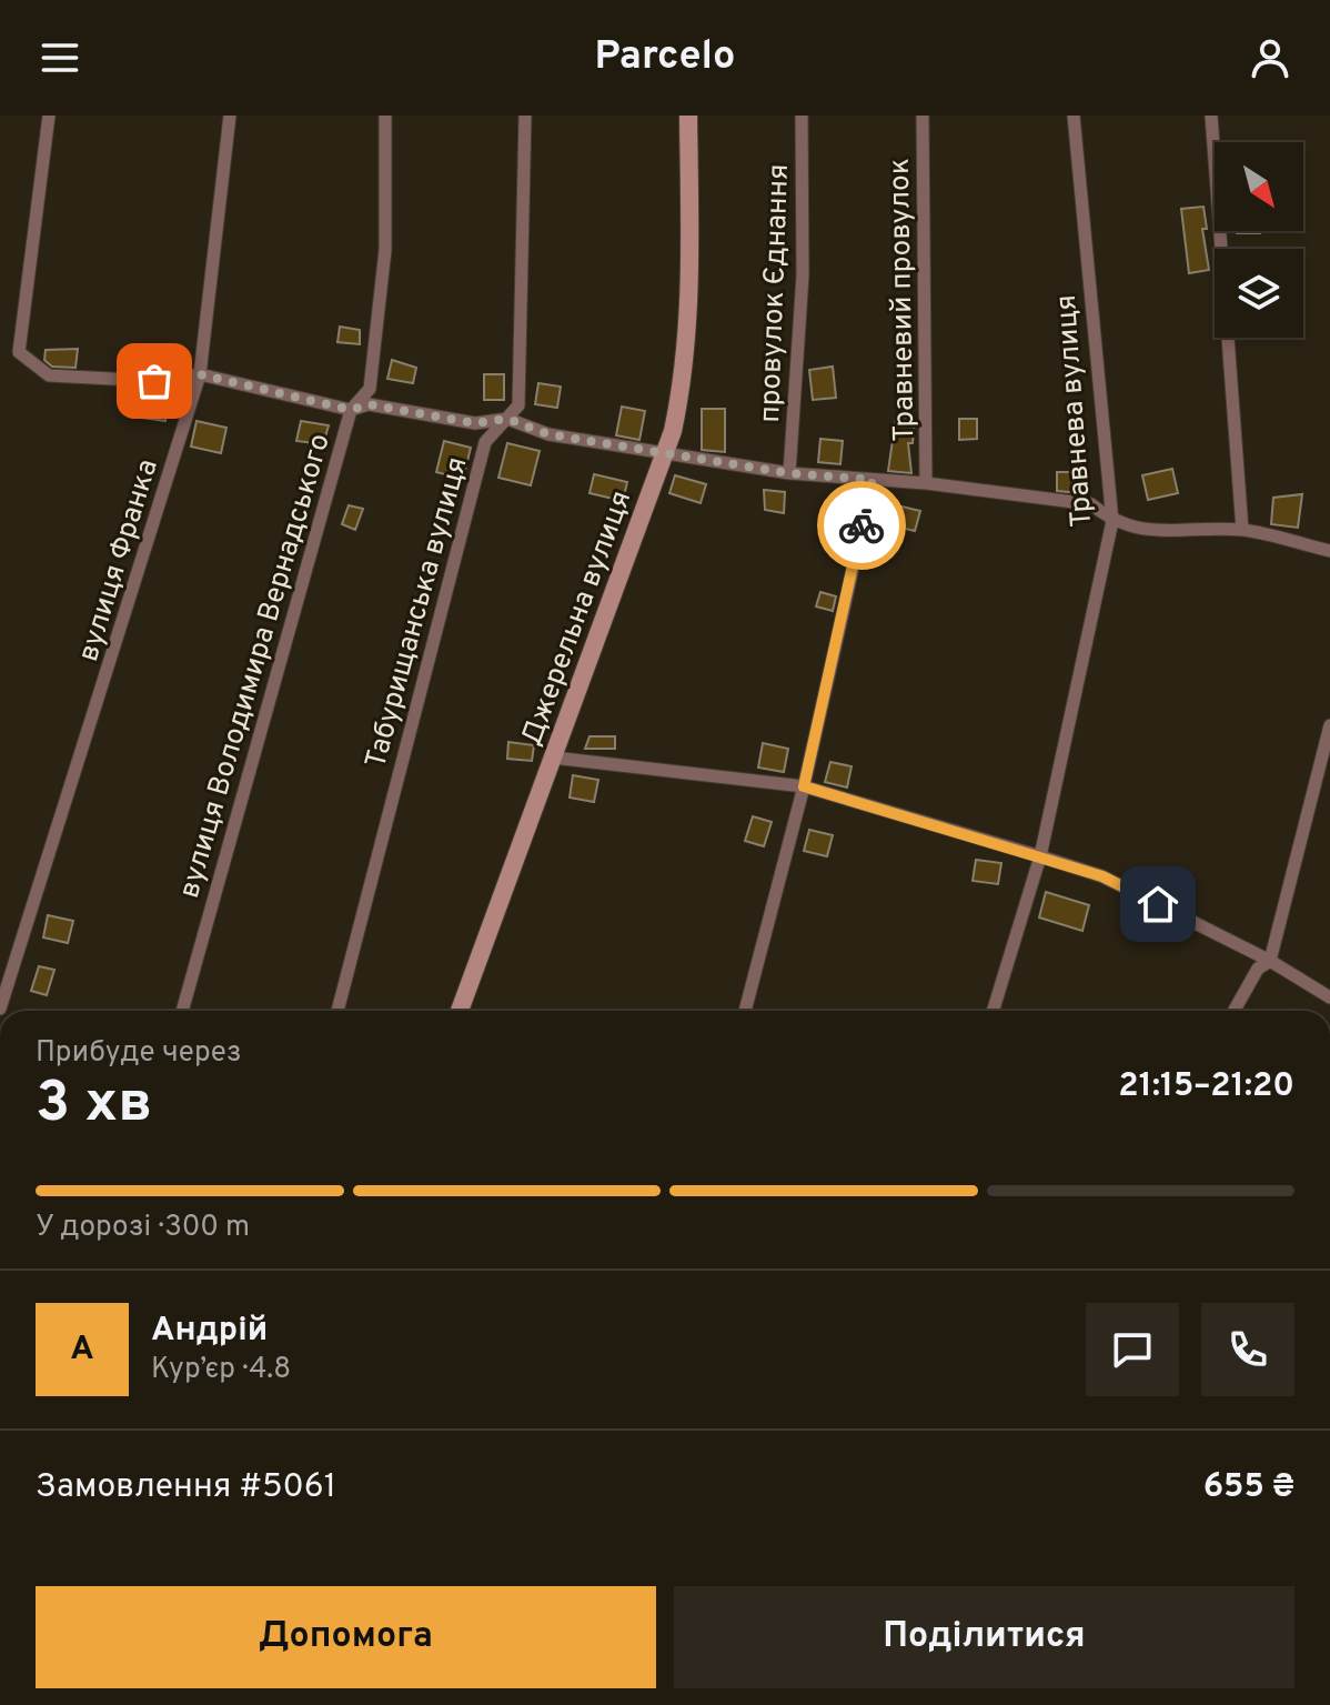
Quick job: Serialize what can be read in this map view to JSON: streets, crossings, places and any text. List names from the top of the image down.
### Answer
{
  "streets": {
    "street": [
      "провулок Єднання",
      "Травневий провулок",
      "Травнева вулиця",
      "вулиця Франка",
      "Табурищанська вулиця",
      "Джерельна вулиця",
      "вулиця Володимира Вернадського"
    ]
  },
  "north": "bottom right",
  "page": {
    "header": "Parcelo",
    "heading": ["3 хв", "Прибуде через", "21:15–21:20"],
    "panel": [
      "Андрій",
      "Кур’єр · 4.8",
      "Замовлення #5061",
      "655 ₴"
    ],
    "bar": "У дорозі · 300 m",
    "round": "А",
    "buttons": ["Допомога", "Поділитися"]
  }
}
